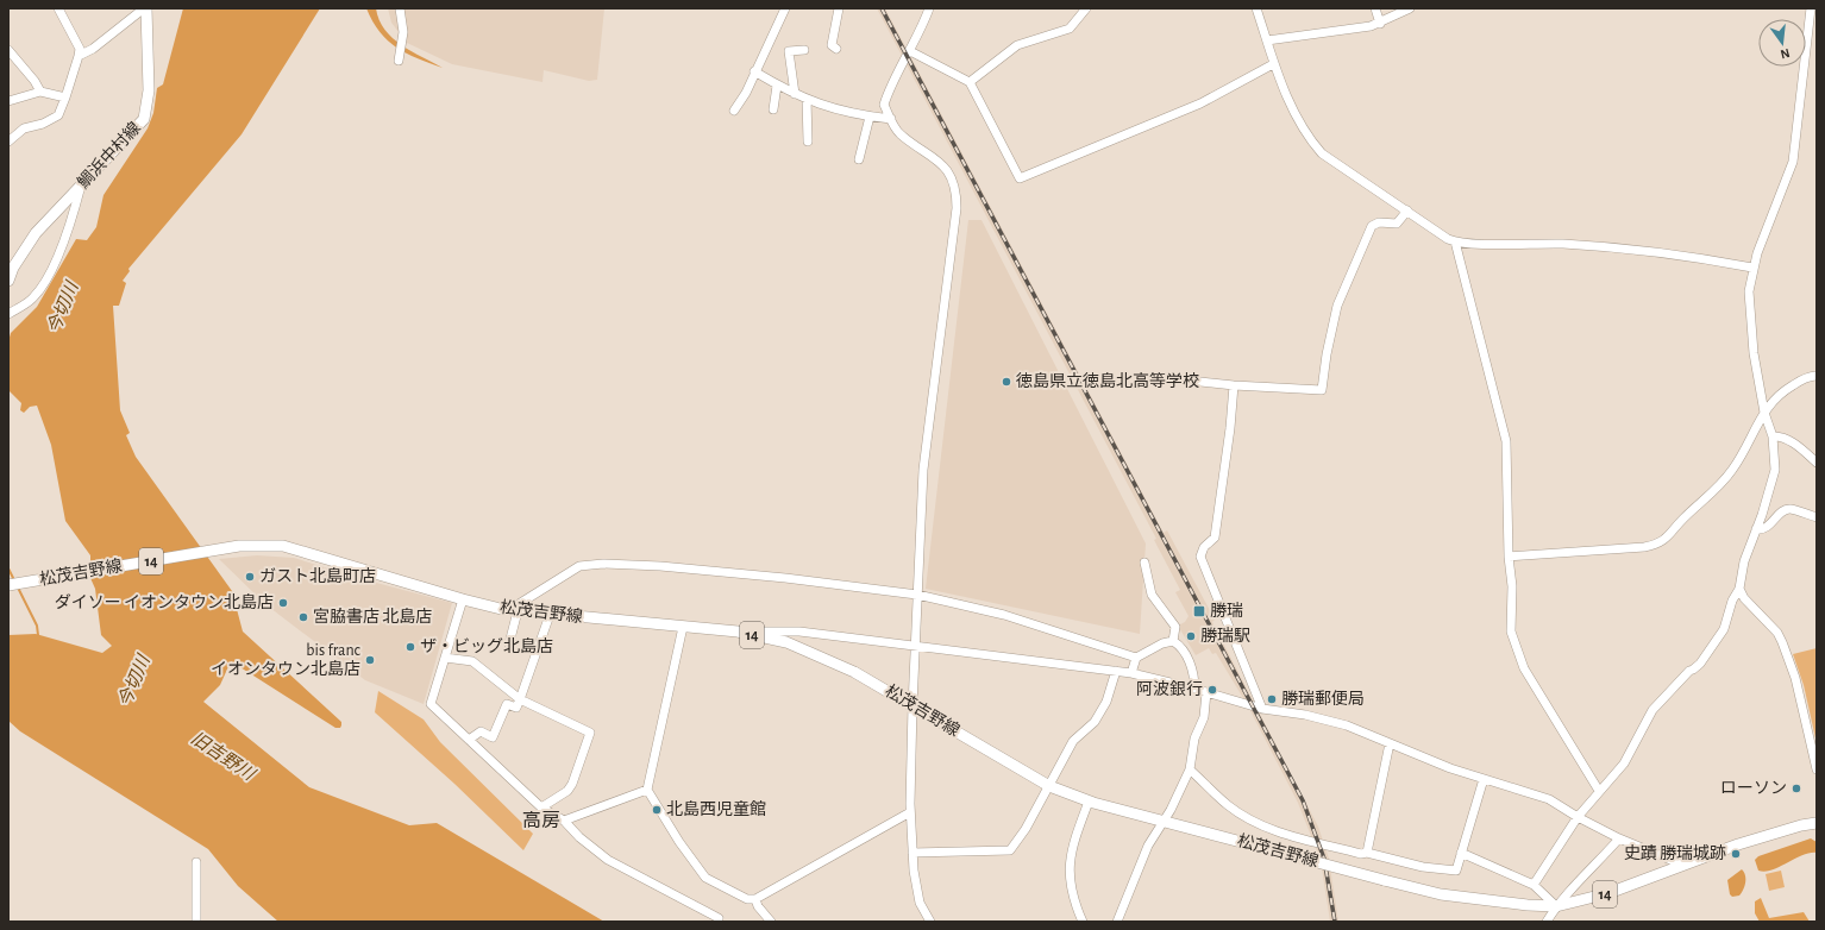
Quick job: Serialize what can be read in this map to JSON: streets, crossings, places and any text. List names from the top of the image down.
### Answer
{
  "streets": {
    "main road": ["鯛浜中村線", "14", "松茂吉野線"]
  },
  "districts": ["高房"],
  "water": ["今切川", "旧吉野川"],
  "places": {
    "other": [
      "徳島県立徳島北高等学校",
      "ガスト北島町店",
      "ダイソー イオンタウン北島店",
      "宮脇書店 北島店",
      "勝瑞駅",
      "ザ・ビッグ北島店",
      "bis franc イオンタウン北島店",
      "阿波銀行",
      "勝瑞郵便局",
      "ローソン",
      "北島西児童館",
      "史蹟 勝瑞城跡"
    ],
    "transit": ["勝瑞"]
  },
  "north": "bottom"
}
